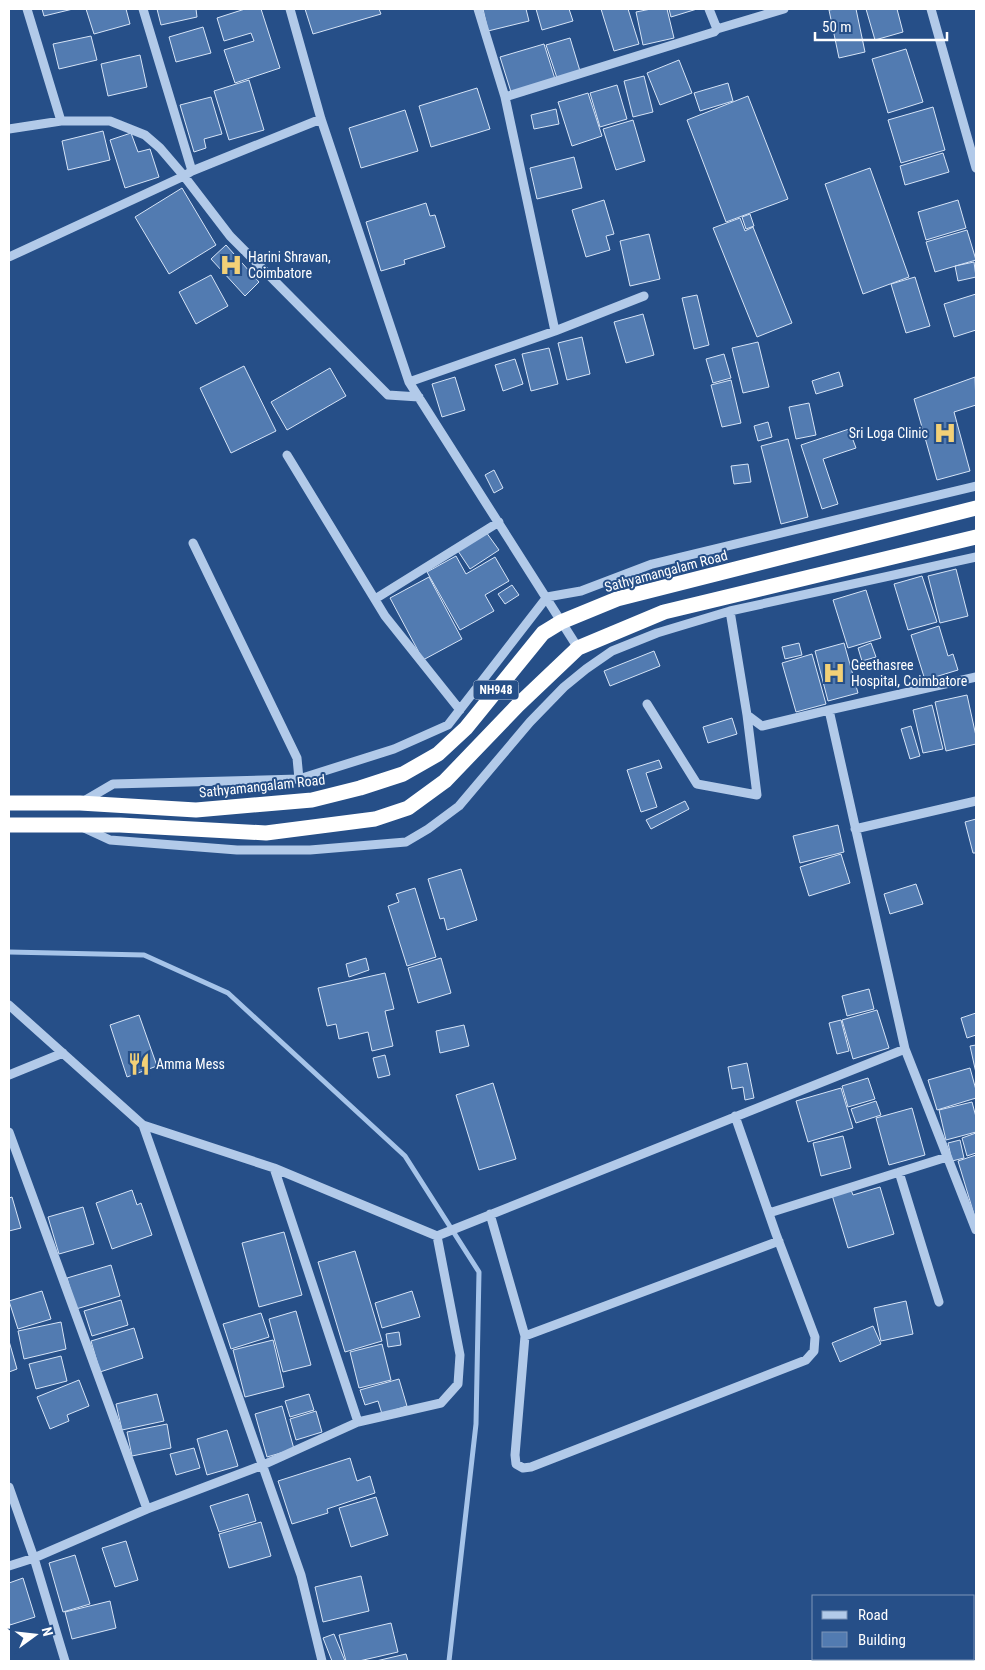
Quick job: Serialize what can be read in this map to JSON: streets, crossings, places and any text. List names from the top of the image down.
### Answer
{
  "streets": {
    "highway": ["Sathyamangalam Road", "NH948"]
  },
  "places": {
    "hospital": ["Harini Shravan, Coimbatore", "Sri Loga Clinic", "Geethasree Hospital, Coimbatore"],
    "restaurant": ["Amma Mess"]
  },
  "legend": ["Road", "Building"],
  "scale_bar": "50 m",
  "north": "right"
}
